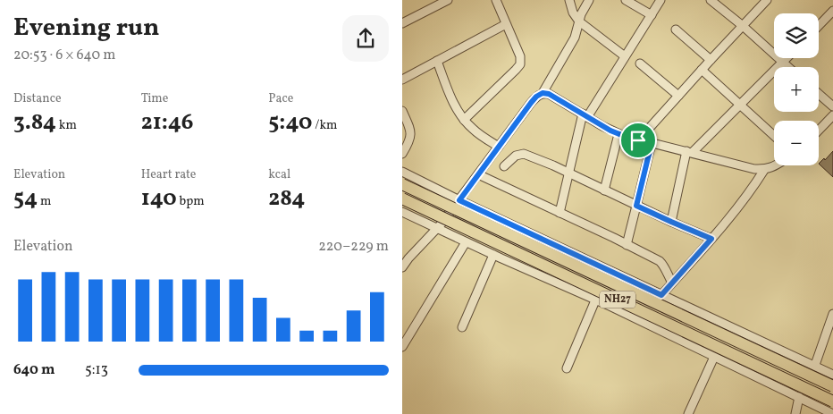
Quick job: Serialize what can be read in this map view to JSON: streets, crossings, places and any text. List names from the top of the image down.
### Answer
{
  "streets": {
    "highway": ["NH27"]
  },
  "page": {
    "heading": ["Evening run", "20:53 · 6 × 640 m"],
    "map_buttons": ["+", "−"],
    "stats": [
      ["Distance", "3.84 km"],
      ["Time", "21:46"],
      ["Pace", "5:40 /km"],
      ["Elevation", "54 m"],
      ["Heart rate", "140 bpm"],
      ["kcal", "284"]
    ],
    "chart": ["Elevation", "220–229 m"],
    "list": [
      {
        "name": "640 m",
        "note": "5:13"
      }
    ]
  }
}
